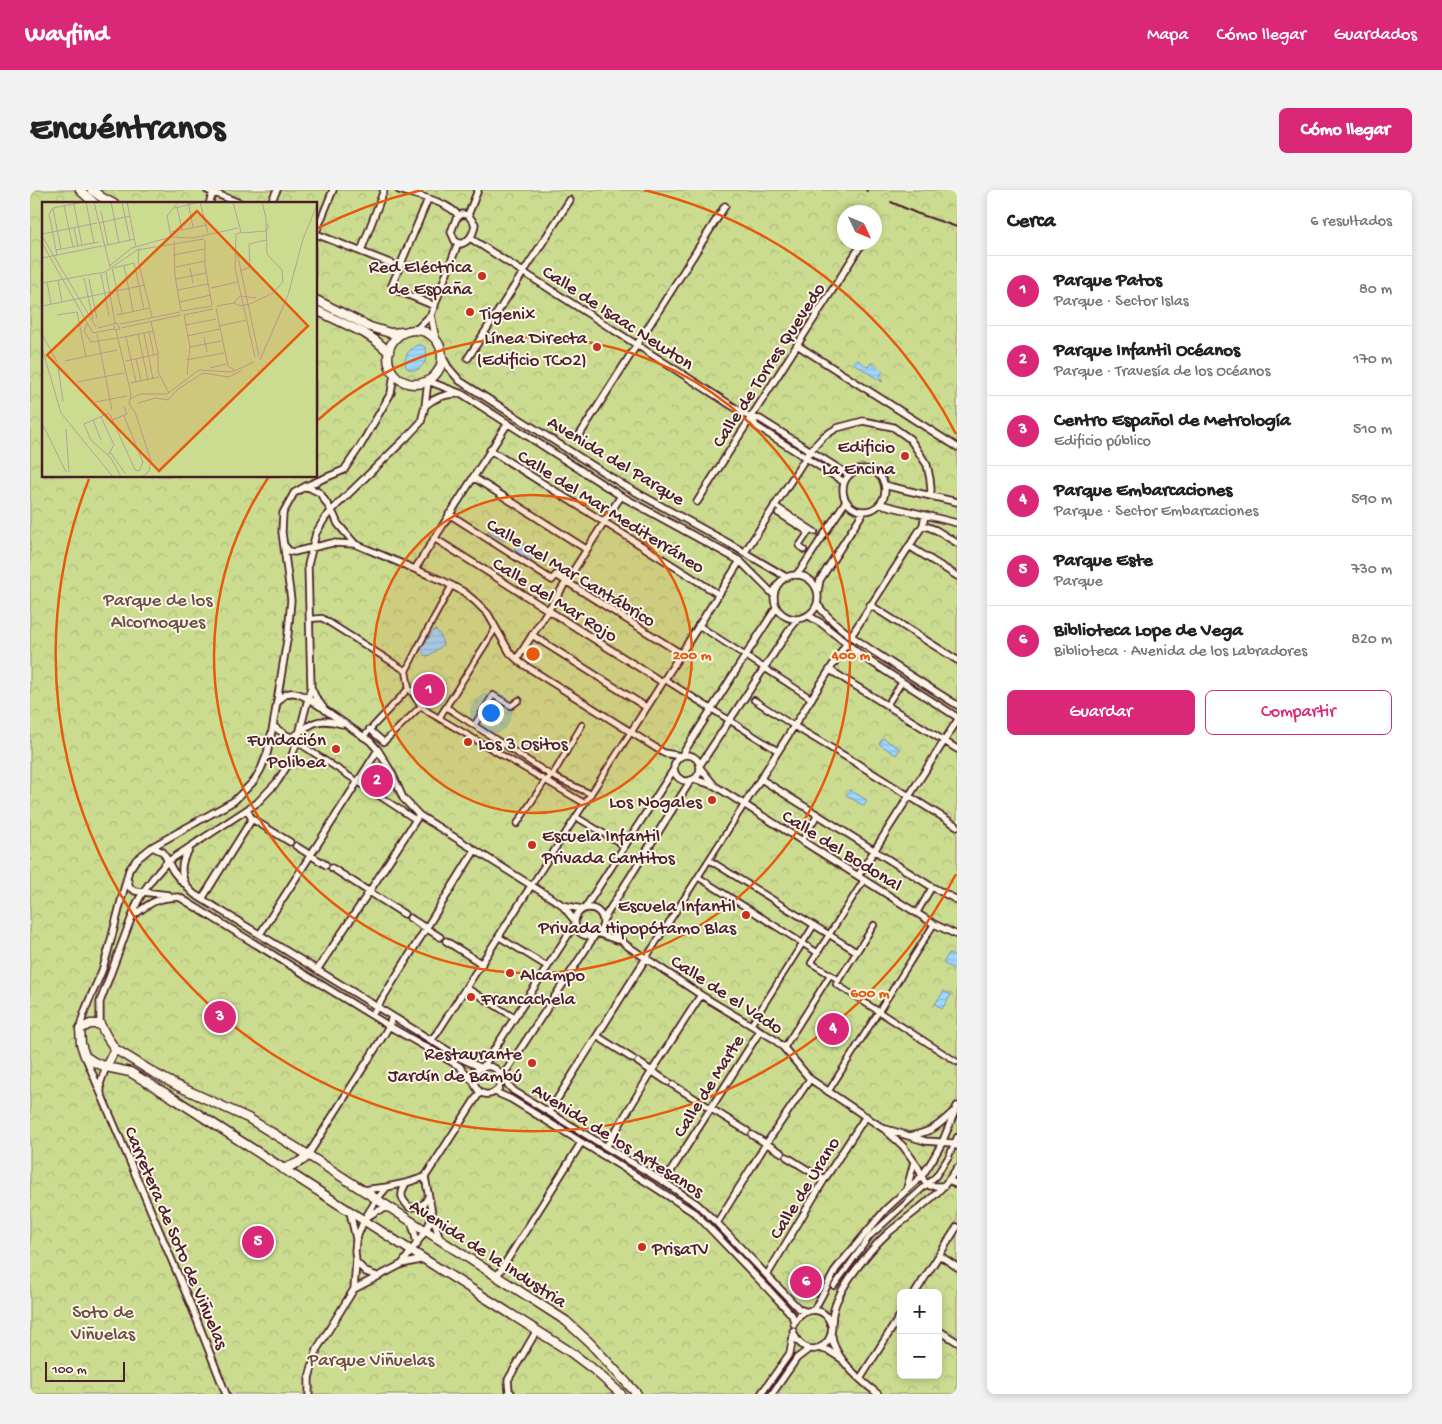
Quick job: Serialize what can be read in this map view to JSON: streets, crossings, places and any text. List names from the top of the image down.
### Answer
{
  "streets": {
    "street": [
      "Calle de Isaac Newton",
      "Calle de Torres Quevedo",
      "Avenida del Parque",
      "Calle del Mar Mediterráneo",
      "Calle del Mar Cantábrico",
      "Calle del Mar Rojo",
      "Calle del Bodonal",
      "Calle de el Vado",
      "Calle de Marte",
      "Avenida de los Artesanos",
      "Calle de Urano",
      "Carretera de Soto de Viñuelas",
      "Avenida de la Industria"
    ]
  },
  "crossings": [
    ["Calle de Isaac Newton", "Calle de Torres Quevedo"],
    ["Calle de el Vado", "Calle de Marte"],
    ["Calle de el Vado", "Calle de Urano"],
    ["Calle de Marte", "Avenida de los Artesanos"],
    ["Avenida de los Artesanos", "Calle de Urano"],
    ["Carretera de Soto de Viñuelas", "Avenida de la Industria"]
  ],
  "parks": ["Parque de los Alcornoques", "Soto de Viñuelas", "Parque Viñuelas"],
  "places": [
    "Red Eléctrica de España",
    "Tigenix",
    "Línea Directa (Edificio TC02)",
    "Edificio La Encina",
    "Los 3 Ositos",
    "Fundación Polibea",
    "Los Nogales",
    "Escuela Infantil Privada Cantitos",
    "Escuela Infantil Privada Hipopótamo Blas",
    "Alcampo",
    "Francachela",
    "Restaurante Jardín de Bambú",
    "PrisaTV"
  ],
  "scale_bar": "100 m",
  "north": "bottom right",
  "page": {
    "header": "Wayfind",
    "nav": ["Mapa", "Cómo llegar", "Guardados"],
    "buttons": [
      "Cómo llegar",
      ["Guardar", "Compartir"]
    ],
    "title": "Encuéntranos",
    "heading": ["Cerca", "6 resultados"],
    "list": [
      {
        "mark": "1",
        "name": "Parque Patos",
        "note": "Parque · Sector Islas",
        "value": "80 m"
      },
      {
        "mark": "2",
        "name": "Parque Infantil Océanos",
        "note": "Parque · Travesía de los Océanos",
        "value": "170 m"
      },
      {
        "mark": "3",
        "name": "Centro Español de Metrología",
        "note": "Edificio público",
        "value": "510 m"
      },
      {
        "mark": "4",
        "name": "Parque Embarcaciones",
        "note": "Parque · Sector Embarcaciones",
        "value": "590 m"
      },
      {
        "mark": "5",
        "name": "Parque Este",
        "note": "Parque",
        "value": "730 m"
      },
      {
        "mark": "6",
        "name": "Biblioteca Lope de Vega",
        "note": "Biblioteca · Avenida de los Labradores",
        "value": "820 m"
      }
    ],
    "pins": [
      "1",
      "2",
      "3",
      "4",
      "5",
      "6"
    ],
    "map_buttons": ["+", "−"],
    "scale": "100 m"
  },
  "rings": ["200 m", "400 m", "600 m"]
}
